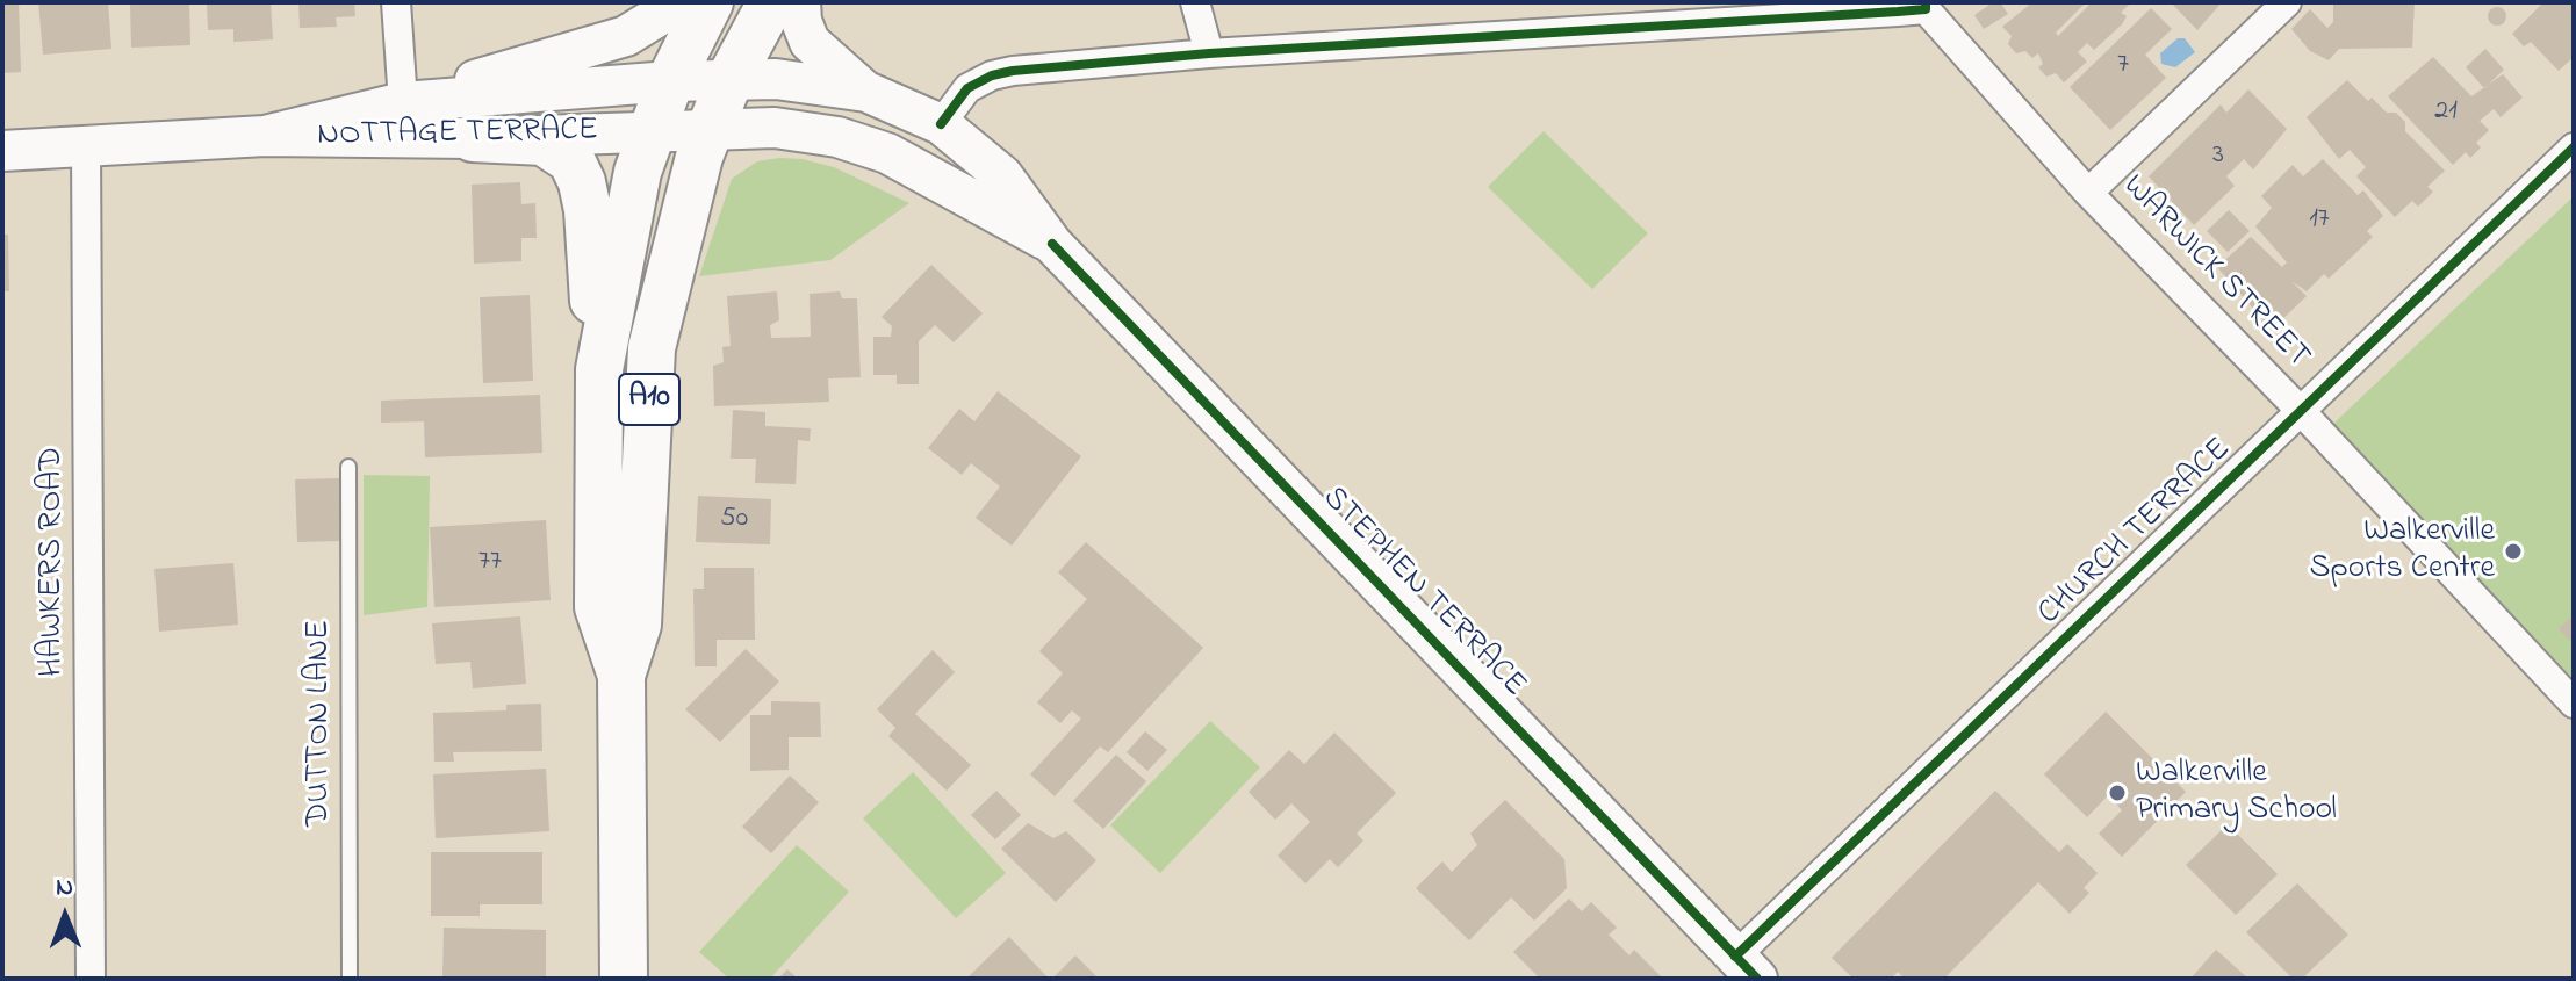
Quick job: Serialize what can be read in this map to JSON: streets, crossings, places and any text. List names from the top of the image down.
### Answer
{
  "streets": {
    "highway": ["A10"],
    "main road": ["NOTTAGE TERRACE", "STEPHEN TERRACE"],
    "street": ["WARWICK STREET", "CHURCH TERRACE", "HAWKERS ROAD"],
    "lane": ["DUTTON LANE"]
  },
  "crossings": [
    ["NOTTAGE TERRACE", "A10"],
    ["NOTTAGE TERRACE", "HAWKERS ROAD"],
    ["NOTTAGE TERRACE", "STEPHEN TERRACE"],
    ["WARWICK STREET", "CHURCH TERRACE"],
    ["A10", "STEPHEN TERRACE"],
    ["CHURCH TERRACE", "STEPHEN TERRACE"]
  ],
  "places": ["Walkerville Sports Centre", "Walkerville Primary School"],
  "house_numbers": [
    "7",
    "21",
    "3",
    "17",
    "50",
    "77"
  ],
  "north": "top"
}
